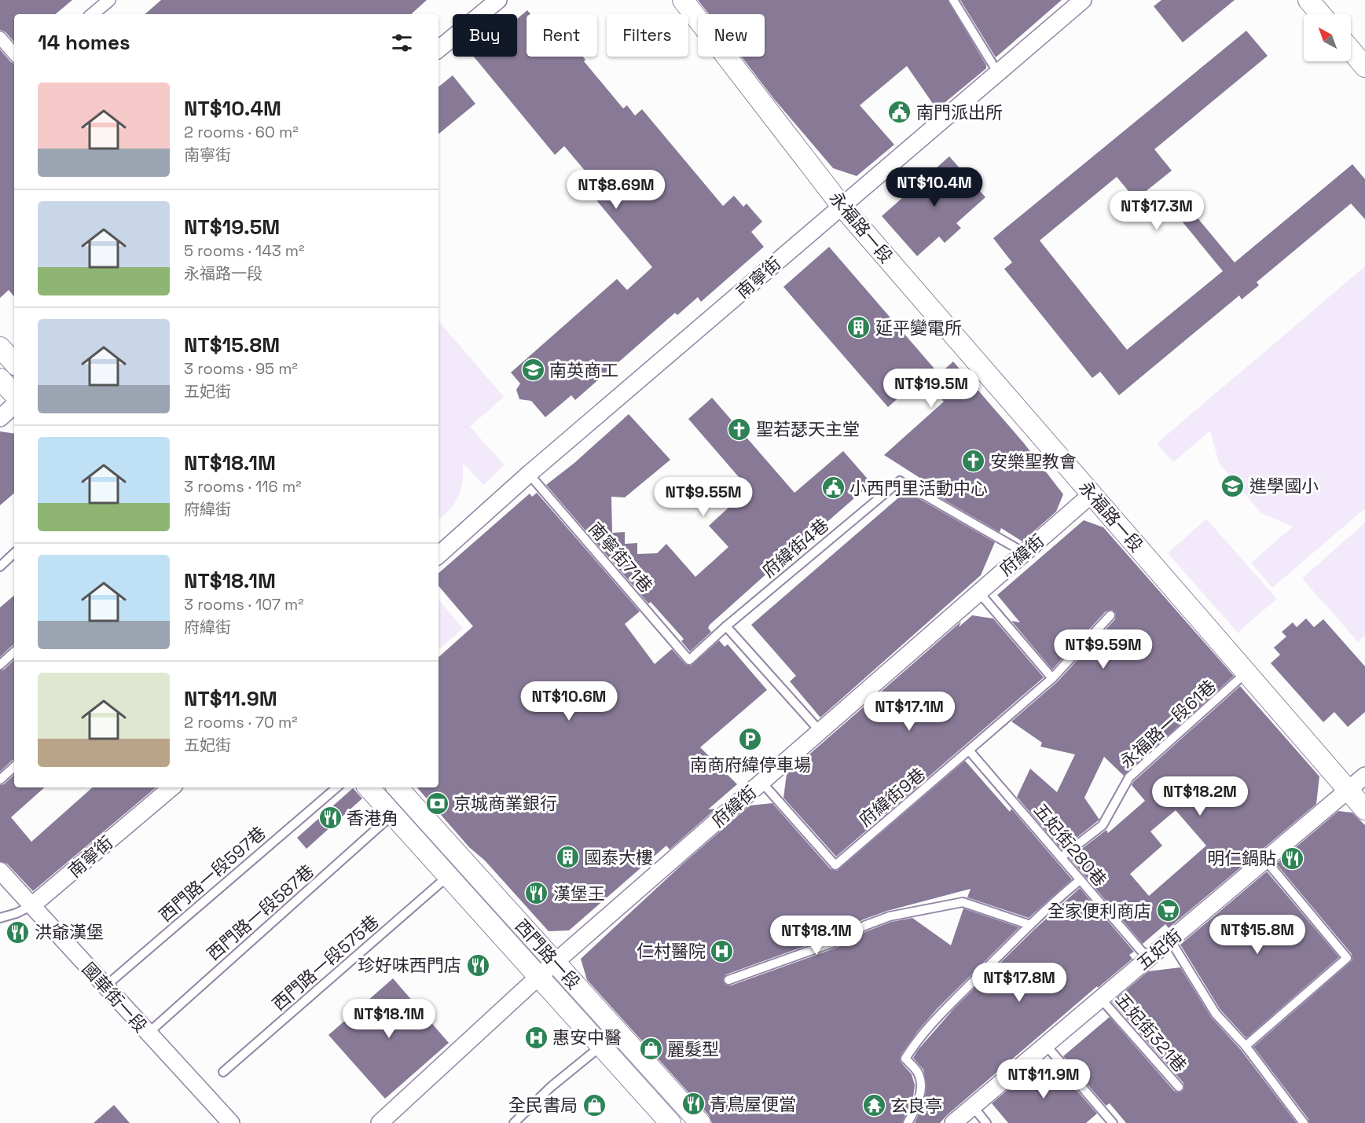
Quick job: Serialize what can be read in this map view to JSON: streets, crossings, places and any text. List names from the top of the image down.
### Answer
{
  "streets": {
    "street": [
      "永福路一段",
      "南寧街",
      "府緯街",
      "五妃街",
      "西門路一段",
      "國華街一段"
    ],
    "lane": [
      "府緯街4巷",
      "南寧街71巷",
      "永福路一段61巷",
      "府緯街9巷",
      "五妃街280巷",
      "西門路一段597巷",
      "西門路一段587巷",
      "西門路一段575巷",
      "五妃街321巷"
    ]
  },
  "crossings": [
    ["永福路一段", "南寧街"],
    ["永福路一段", "府緯街"],
    ["永福路一段", "五妃街"],
    ["南寧街", "南寧街71巷"],
    ["南寧街", "國華街一段"],
    ["府緯街4巷", "府緯街"],
    ["府緯街4巷", "南寧街71巷"],
    ["府緯街", "府緯街9巷"],
    ["府緯街", "西門路一段"],
    ["永福路一段61巷", "五妃街280巷"],
    ["府緯街9巷", "五妃街280巷"],
    ["五妃街280巷", "五妃街"],
    ["西門路一段597巷", "國華街一段"],
    ["西門路一段587巷", "西門路一段"],
    ["西門路一段587巷", "國華街一段"],
    ["五妃街", "五妃街321巷"],
    ["西門路一段", "西門路一段575巷"]
  ],
  "places": {
    "public building": ["南門派出所", "小西門里活動中心"],
    "building": ["延平變電所", "國泰大樓"],
    "school or university": ["南英商工", "進學國小"],
    "church": ["聖若瑟天主堂", "安樂聖教會"],
    "parking": ["南商府緯停車場"],
    "bank": ["京城商業銀行"],
    "restaurant": [
      "香港角",
      "明仁鍋貼",
      "漢堡王",
      "洪爺漢堡",
      "珍好味西門店",
      "青鳥屋便當"
    ],
    "supermarket": ["全家便利商店"],
    "hospital": ["仁村醫院", "惠安中醫"],
    "shop": ["麗髮型", "全民書局"],
    "temple": ["玄良亭"]
  },
  "north": "top left",
  "page": {
    "chip": [
      "Buy",
      "Rent",
      "Filters",
      "New"
    ],
    "heading": "14 homes",
    "list": [
      {
        "name": "NT$10.4M",
        "note": "2 rooms · 60 m² · 南寧街"
      },
      {
        "name": "NT$19.5M",
        "note": "5 rooms · 143 m² · 永福路一段"
      },
      {
        "name": "NT$15.8M",
        "note": "3 rooms · 95 m² · 五妃街"
      },
      {
        "name": "NT$18.1M",
        "note": "3 rooms · 116 m² · 府緯街"
      },
      {
        "name": "NT$18.1M",
        "note": "3 rooms · 107 m² · 府緯街"
      },
      {
        "name": "NT$11.9M",
        "note": "2 rooms · 70 m² · 五妃街"
      }
    ],
    "price": [
      "NT$10.4M",
      "NT$8.69M",
      "NT$17.3M",
      "NT$19.5M",
      "NT$9.55M",
      "NT$9.59M",
      "NT$10.6M",
      "NT$17.1M",
      "NT$18.2M",
      "NT$15.8M",
      "NT$18.1M",
      "NT$17.8M",
      "NT$18.1M",
      "NT$11.9M"
    ]
  }
}
